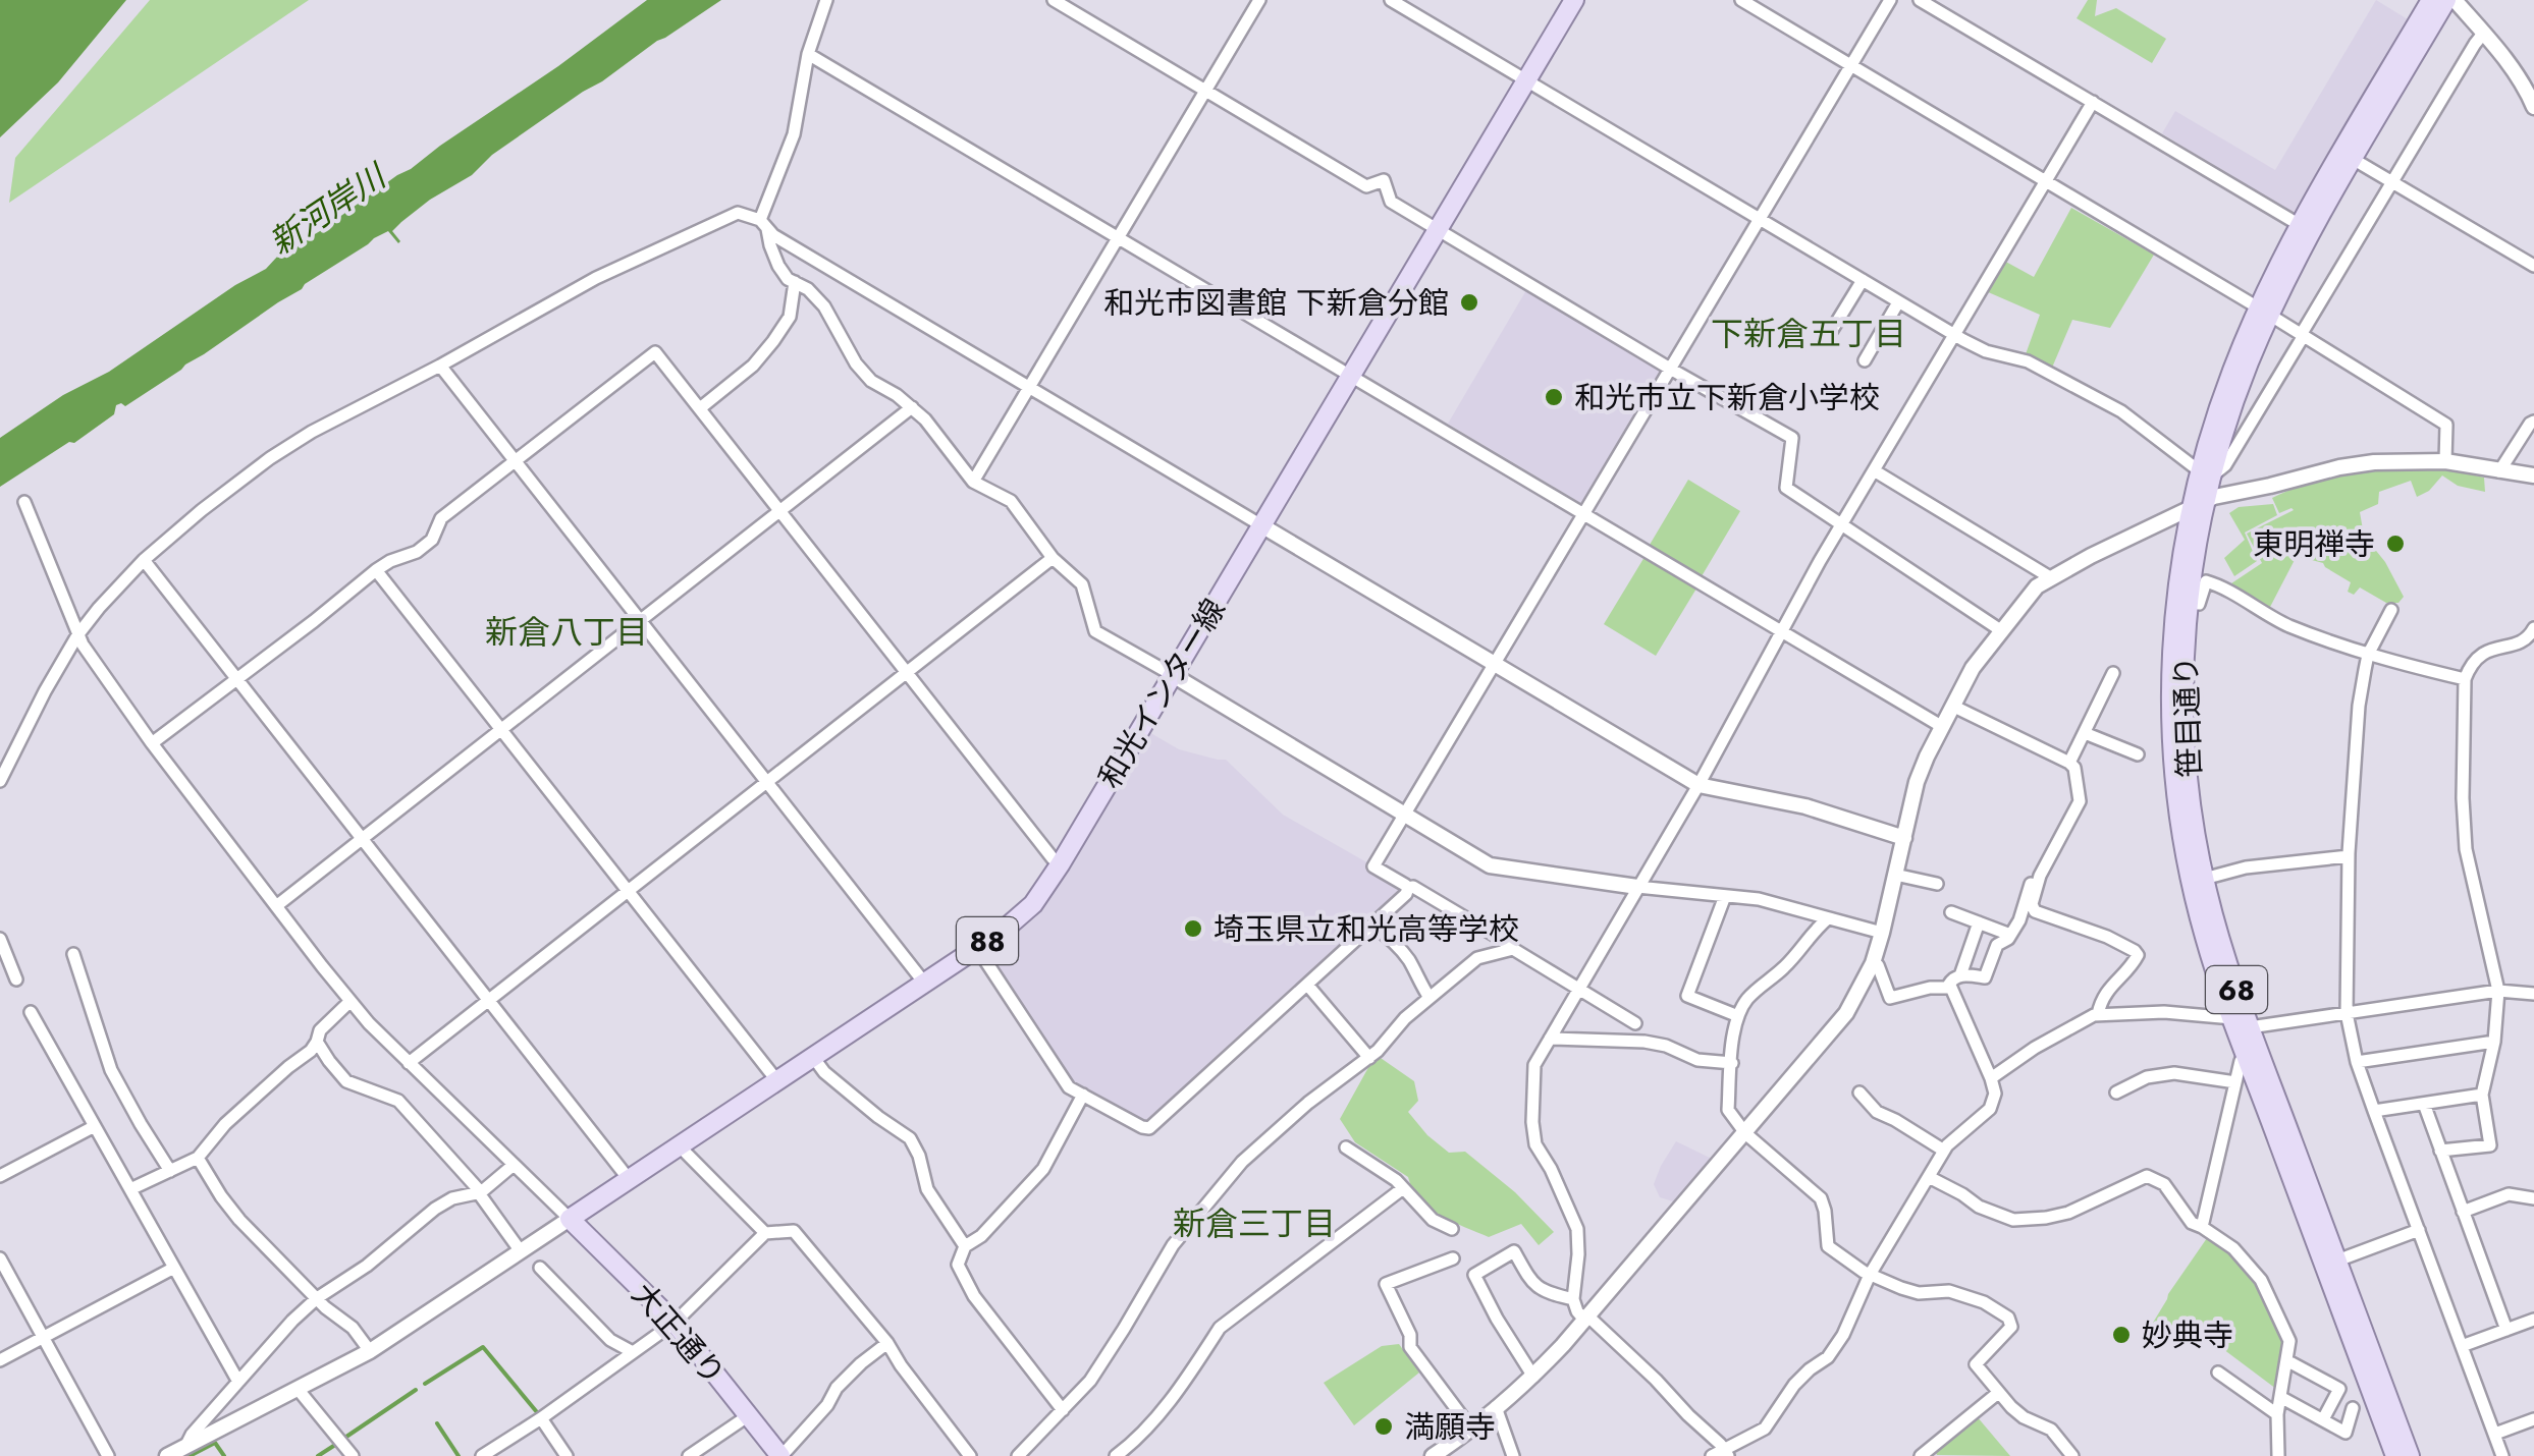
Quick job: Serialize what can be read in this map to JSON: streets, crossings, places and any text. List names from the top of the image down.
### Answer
{
  "streets": {
    "main road": [
      "和光インター線",
      "笹目通り",
      "88",
      "68",
      "大正通り"
    ]
  },
  "crossings": [
    ["和光インター線", "大正通り"]
  ],
  "districts": ["下新倉五丁目", "新倉八丁目", "新倉三丁目"],
  "water": ["新河岸川"],
  "places": [
    "和光市図書館 下新倉分館",
    "和光市立下新倉小学校",
    "東明禅寺",
    "埼玉県立和光高等学校",
    "妙典寺",
    "満願寺"
  ]
}
